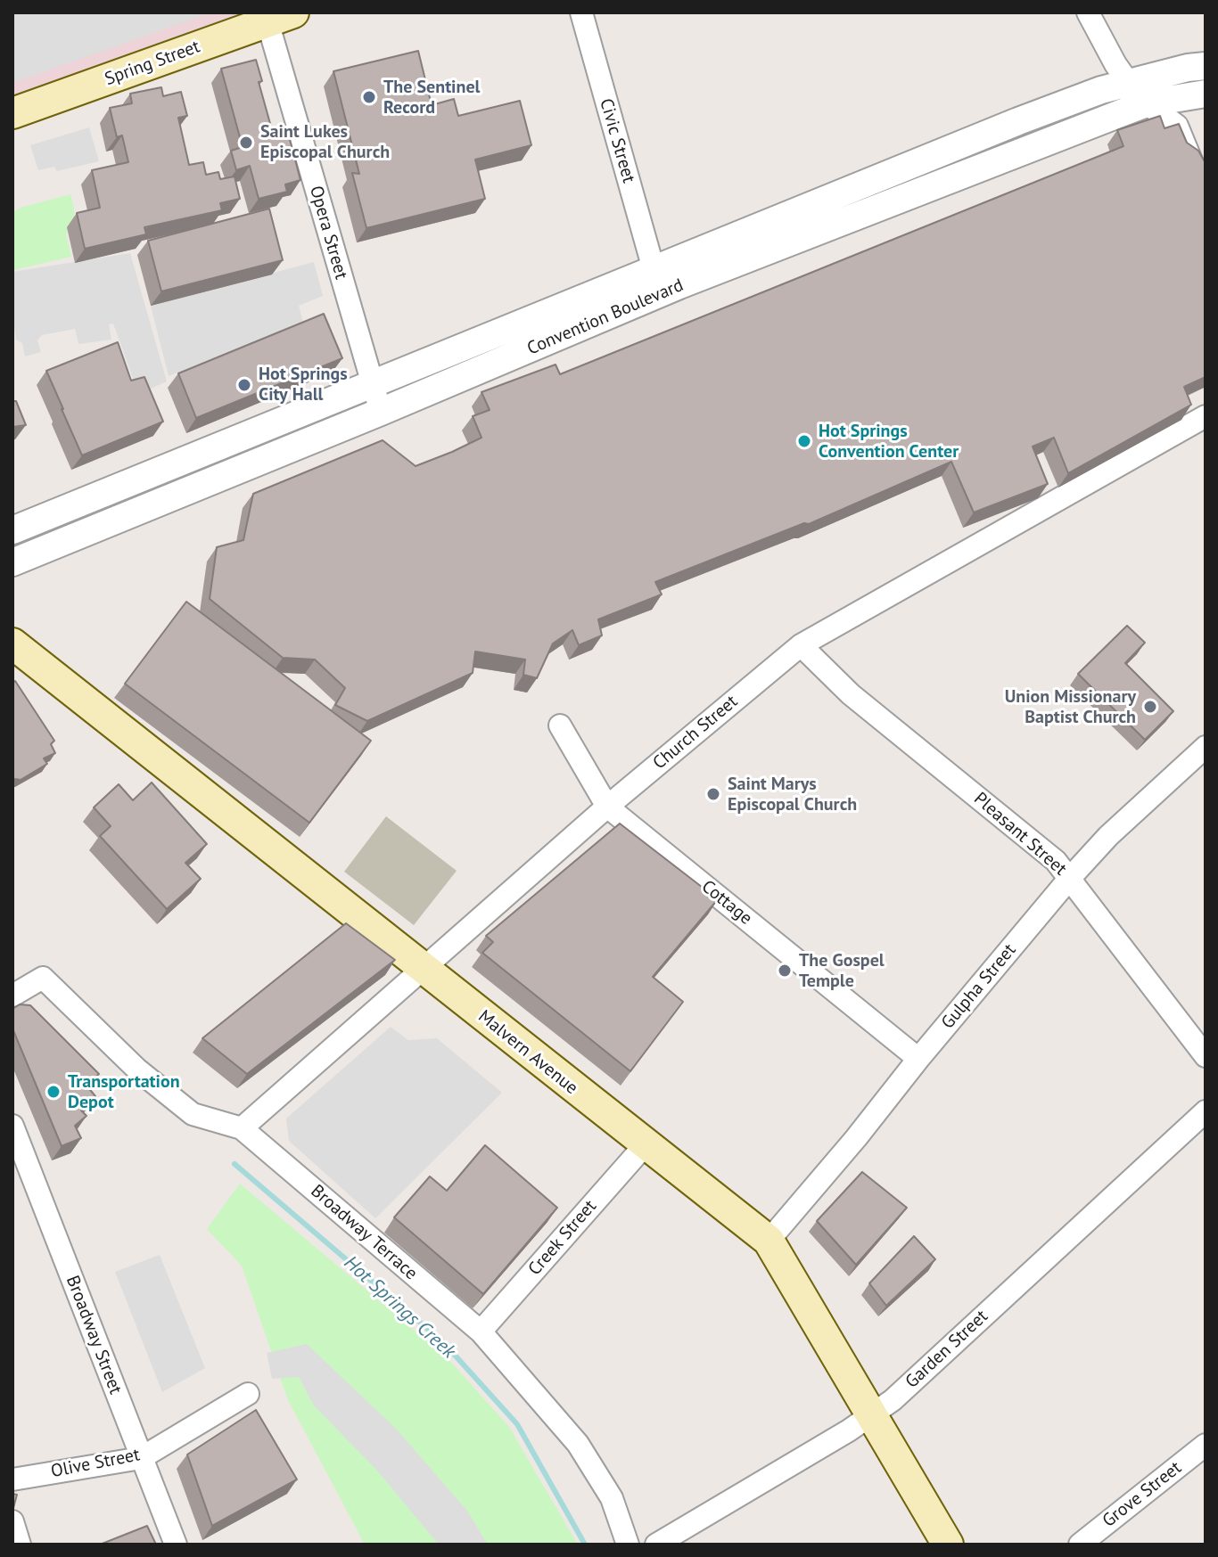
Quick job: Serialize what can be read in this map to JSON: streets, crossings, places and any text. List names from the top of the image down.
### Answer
{
  "streets": {
    "main road": ["Spring Street", "Malvern Avenue"],
    "street": [
      "Civic Street",
      "Opera Street",
      "Convention Boulevard",
      "Church Street",
      "Pleasant Street",
      "Cottage",
      "Gulpha Street",
      "Broadway Terrace",
      "Creek Street",
      "Broadway Street",
      "Garden Street",
      "Olive Street",
      "Grove Street"
    ]
  },
  "crossings": [
    ["Spring Street", "Opera Street"],
    ["Civic Street", "Convention Boulevard"],
    ["Opera Street", "Convention Boulevard"],
    ["Church Street", "Pleasant Street"],
    ["Church Street", "Cottage"],
    ["Church Street", "Malvern Avenue"],
    ["Church Street", "Broadway Terrace"],
    ["Pleasant Street", "Gulpha Street"],
    ["Cottage", "Gulpha Street"],
    ["Gulpha Street", "Malvern Avenue"],
    ["Malvern Avenue", "Creek Street"],
    ["Malvern Avenue", "Garden Street"],
    ["Broadway Terrace", "Creek Street"],
    ["Broadway Street", "Olive Street"]
  ],
  "water": ["Hot Springs Creek"],
  "places": [
    "The Sentinel Record",
    "Saint Lukes Episcopal Church",
    "Hot Springs City Hall",
    "Hot Springs Convention Center",
    "Union Missionary Baptist Church",
    "Saint Marys Episcopal Church",
    "The Gospel Temple",
    "Transportation Depot"
  ]
}
